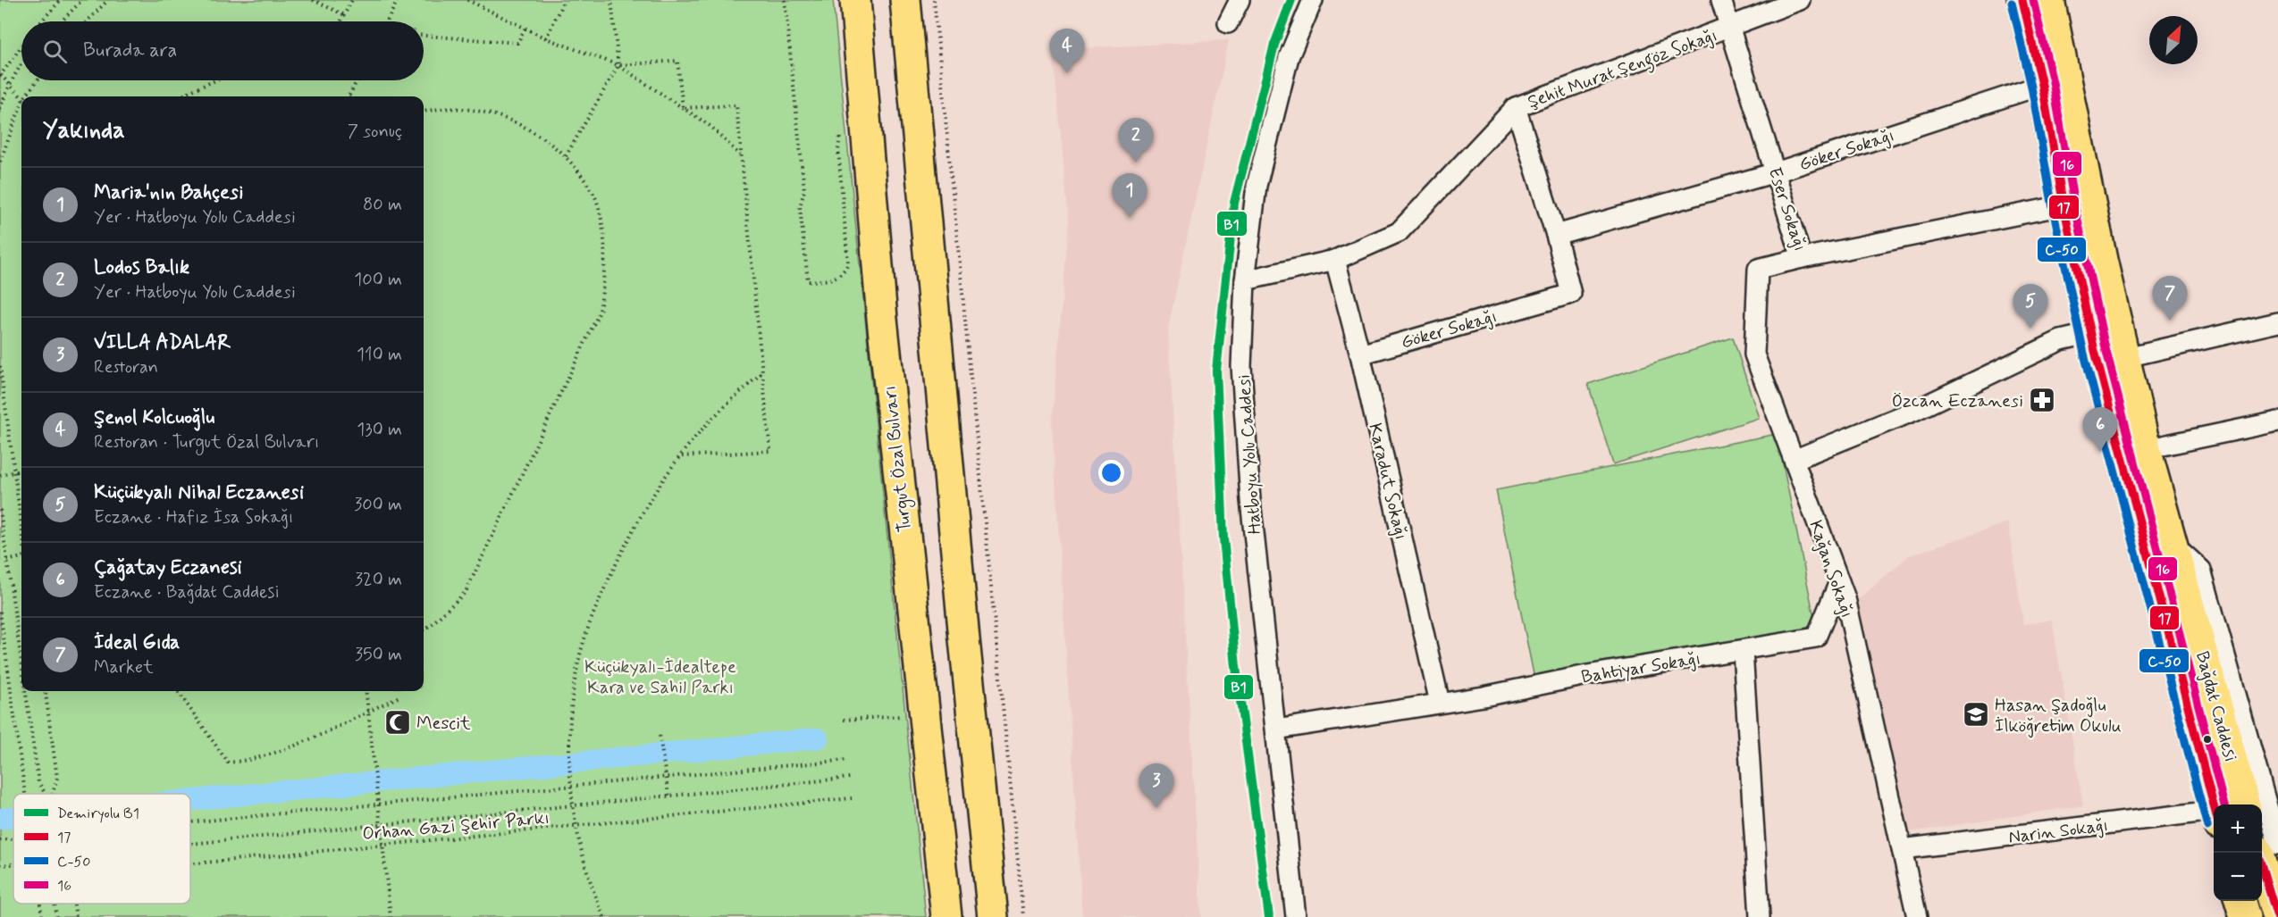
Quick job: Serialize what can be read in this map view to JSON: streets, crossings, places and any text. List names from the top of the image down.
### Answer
{
  "streets": {
    "main road": ["Turgut Özal Bulvarı", "Bağdat Caddesi"],
    "street": [
      "Şehit Murat Şengöz Sokağı",
      "Göker Sokağı",
      "Eser Sokağı",
      "Hatboyu Yolu Caddesi",
      "Karadut Sokağı",
      "Kağan Sokağı",
      "Bahtiyar Sokağı",
      "Narin Sokağı"
    ],
    "path": ["Orhan Gazi Şehir Parkı"]
  },
  "crossings": [
    ["Şehit Murat Şengöz Sokağı", "Göker Sokağı"],
    ["Şehit Murat Şengöz Sokağı", "Eser Sokağı"],
    ["Şehit Murat Şengöz Sokağı", "Hatboyu Yolu Caddesi"],
    ["Şehit Murat Şengöz Sokağı", "Karadut Sokağı"],
    ["Göker Sokağı", "Eser Sokağı"],
    ["Göker Sokağı", "Karadut Sokağı"],
    ["Göker Sokağı", "Bağdat Caddesi"],
    ["Eser Sokağı", "Kağan Sokağı"],
    ["Eser Sokağı", "Bağdat Caddesi"],
    ["Hatboyu Yolu Caddesi", "Bahtiyar Sokağı"],
    ["Karadut Sokağı", "Bahtiyar Sokağı"],
    ["Kağan Sokağı", "Bahtiyar Sokağı"],
    ["Kağan Sokağı", "Narin Sokağı"]
  ],
  "parks": ["Küçükyalı-İdealtepe Kara ve Sahil Parkı"],
  "places": {
    "pharmacy": ["Özcan Eczanesi"],
    "school or university": ["Hasan Şadoğlu İlköğretim Okulu"],
    "mosque": ["Mescit"]
  },
  "lines": [
    "rail line B1",
    "transit line 17",
    "transit line 16",
    "transit line C-50"
  ],
  "legend": [
    "Demiryolu B1",
    "17",
    "C-50",
    "16"
  ],
  "north": "top right",
  "page": {
    "search": "Burada ara",
    "pins": [
      "4",
      "2",
      "1",
      "7",
      "5",
      "6",
      "3"
    ],
    "heading": ["Yakında", "7 sonuç"],
    "list": [
      {
        "mark": "1",
        "name": "Maria'nın Bahçesi",
        "note": "Yer · Hatboyu Yolu Caddesi",
        "value": "80 m"
      },
      {
        "mark": "2",
        "name": "Lodos Balık",
        "note": "Yer · Hatboyu Yolu Caddesi",
        "value": "100 m"
      },
      {
        "mark": "3",
        "name": "VILLA ADALAR",
        "note": "Restoran",
        "value": "110 m"
      },
      {
        "mark": "4",
        "name": "Şenol Kolcuoğlu",
        "note": "Restoran · Turgut Özal Bulvarı",
        "value": "130 m"
      },
      {
        "mark": "5",
        "name": "Küçükyalı Nihal Eczanesi",
        "note": "Eczane · Hafız İsa Sokağı",
        "value": "300 m"
      },
      {
        "mark": "6",
        "name": "Çağatay Eczanesi",
        "note": "Eczane · Bağdat Caddesi",
        "value": "320 m"
      },
      {
        "mark": "7",
        "name": "İdeal Gıda",
        "note": "Market",
        "value": "350 m"
      }
    ],
    "map_buttons": ["+", "−"]
  }
}
